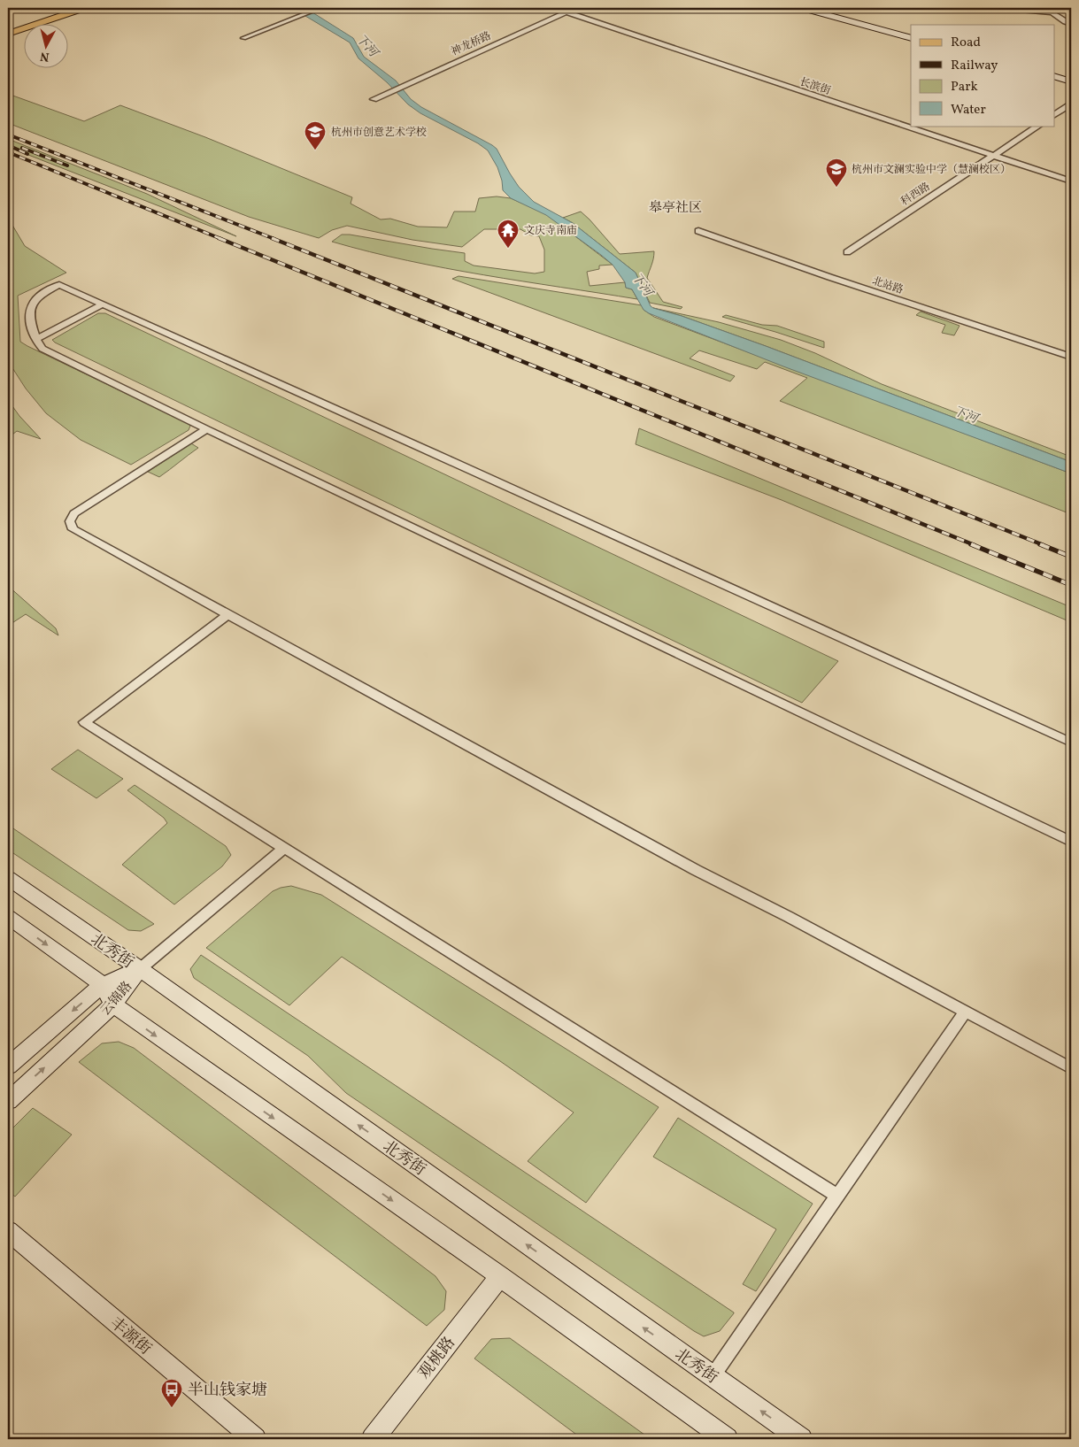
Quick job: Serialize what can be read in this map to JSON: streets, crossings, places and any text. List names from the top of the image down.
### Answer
{
  "streets": {
    "main road": [
      "北秀街",
      "云锦路",
      "丰源街",
      "观桃路"
    ],
    "street": [
      "神龙桥路",
      "长滨街",
      "科西路",
      "北站路"
    ]
  },
  "crossings": [
    ["神龙桥路", "长滨街"],
    ["长滨街", "科西路"],
    ["北秀街", "云锦路"]
  ],
  "districts": ["皋亭社区"],
  "water": ["下河"],
  "places": {
    "school or university": ["杭州市创意艺术学校", "杭州市文澜实验中学（慧澜校区）"],
    "temple": ["文庆寺南庙"],
    "bus stop": ["半山钱家塘"]
  },
  "legend": [
    "Road",
    "Railway",
    "Park",
    "Water"
  ],
  "north": "bottom"
}
